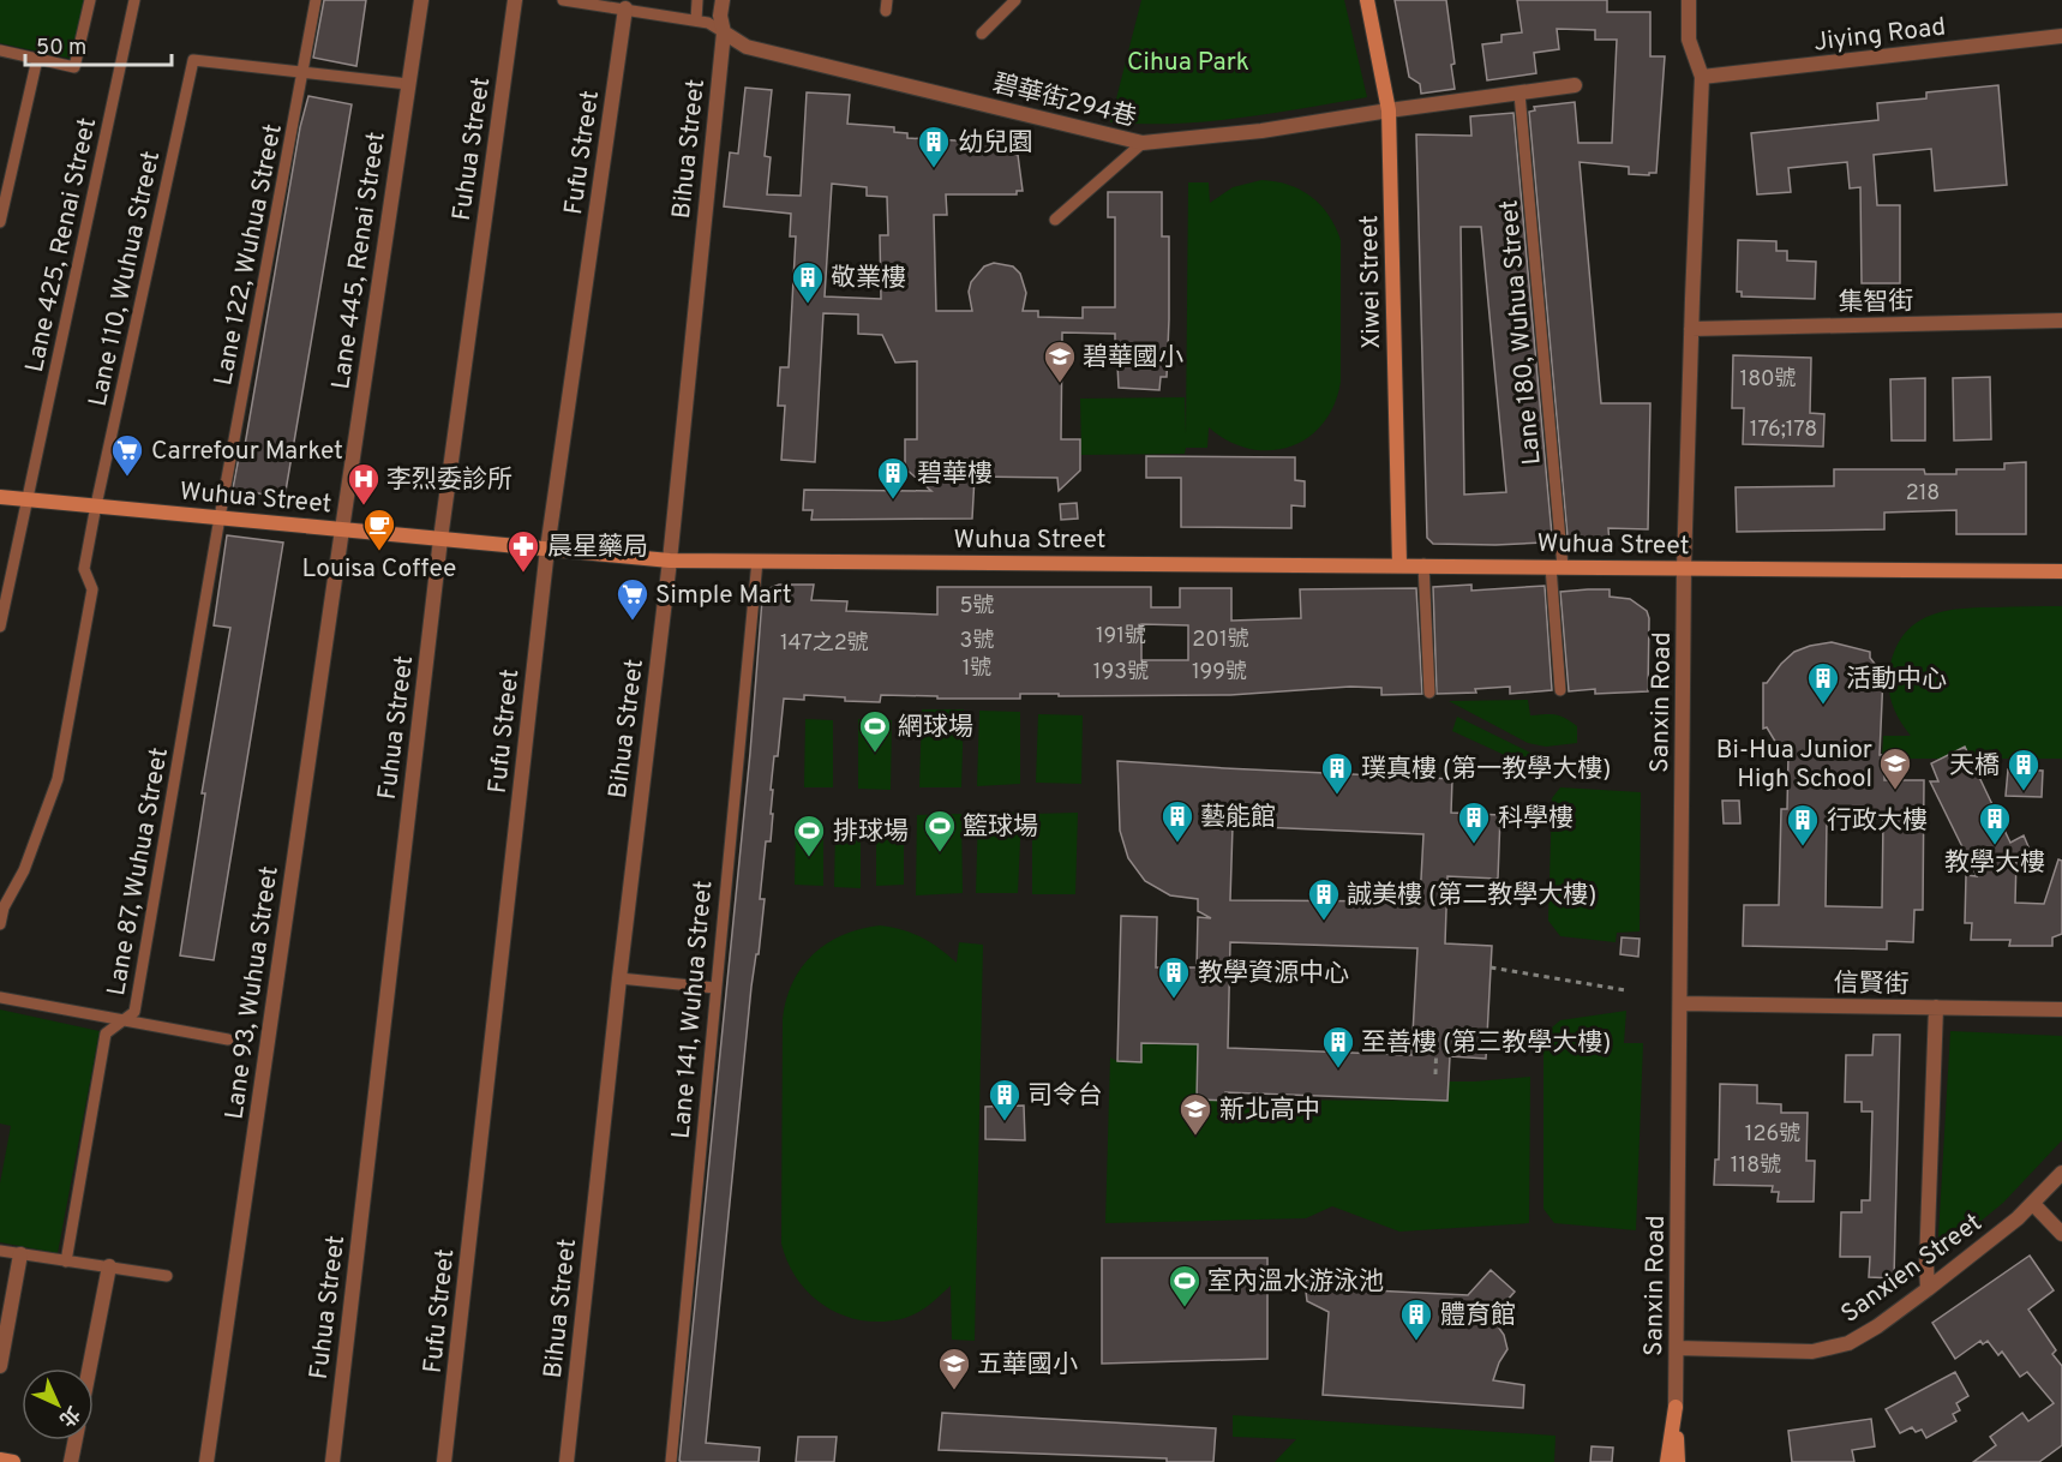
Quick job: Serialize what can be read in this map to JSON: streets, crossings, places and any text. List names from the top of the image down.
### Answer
{
  "streets": {
    "street": [
      "Jiying Road",
      "碧華街294巷",
      "Fuhua Street",
      "Bihua Street",
      "Fufu Street",
      "Lane 445, Renai Street",
      "Xiwei Street",
      "集智街",
      "Wuhua Street",
      "Sanxin Road",
      "信賢街",
      "Lane 93, Wuhua Street",
      "Sanxien Street"
    ],
    "lane": [
      "Lane 425, Renai Street",
      "Lane 122, Wuhua Street",
      "Lane 110, Wuhua Street",
      "Lane 180, Wuhua Street",
      "Lane 87, Wuhua Street",
      "Lane 141, Wuhua Street"
    ]
  },
  "crossings": [
    ["Jiying Road", "Sanxin Road"],
    ["碧華街294巷", "Bihua Street"],
    ["碧華街294巷", "Xiwei Street"],
    ["碧華街294巷", "Lane 180, Wuhua Street"],
    ["Fuhua Street", "Wuhua Street"],
    ["Bihua Street", "Wuhua Street"],
    ["Fufu Street", "Wuhua Street"],
    ["Lane 425, Renai Street", "Wuhua Street"],
    ["Lane 122, Wuhua Street", "Lane 110, Wuhua Street"],
    ["Lane 122, Wuhua Street", "Wuhua Street"],
    ["Lane 122, Wuhua Street", "Lane 87, Wuhua Street"],
    ["Lane 445, Renai Street", "Wuhua Street"],
    ["Lane 445, Renai Street", "Lane 93, Wuhua Street"],
    ["Lane 110, Wuhua Street", "Wuhua Street"],
    ["Xiwei Street", "Wuhua Street"],
    ["集智街", "Sanxin Road"],
    ["Lane 180, Wuhua Street", "Wuhua Street"],
    ["Wuhua Street", "Sanxin Road"],
    ["Wuhua Street", "Lane 87, Wuhua Street"],
    ["Wuhua Street", "Lane 93, Wuhua Street"],
    ["Wuhua Street", "Lane 141, Wuhua Street"],
    ["Sanxin Road", "信賢街"],
    ["Sanxin Road", "Sanxien Street"]
  ],
  "parks": ["Cihua Park"],
  "places": {
    "building": [
      "幼兒園",
      "敬業樓",
      "碧華樓",
      "活動中心",
      "天橋",
      "璞真樓 (第一教學大樓)",
      "藝能館",
      "科學樓",
      "教學大樓",
      "行政大樓",
      "誠美樓 (第二教學大樓)",
      "教學資源中心",
      "至善樓 (第三教學大樓)",
      "司令台",
      "體育館"
    ],
    "school or university": [
      "碧華國小",
      "Bi-Hua Junior High School",
      "新北高中",
      "五華國小"
    ],
    "supermarket": ["Carrefour Market", "Simple Mart"],
    "hospital": ["李烈委診所"],
    "cafe": ["Louisa Coffee"],
    "pharmacy": ["晨星藥局"],
    "sports": [
      "網球場",
      "籃球場",
      "排球場",
      "室內溫水游泳池"
    ]
  },
  "house_numbers": [
    "180號",
    "176;178",
    "218",
    "5號",
    "191號",
    "201號",
    "3號",
    "147之2號",
    "1號",
    "193號",
    "199號",
    "126號",
    "118號"
  ],
  "scale_bar": "50 m",
  "north": "bottom right"
}
